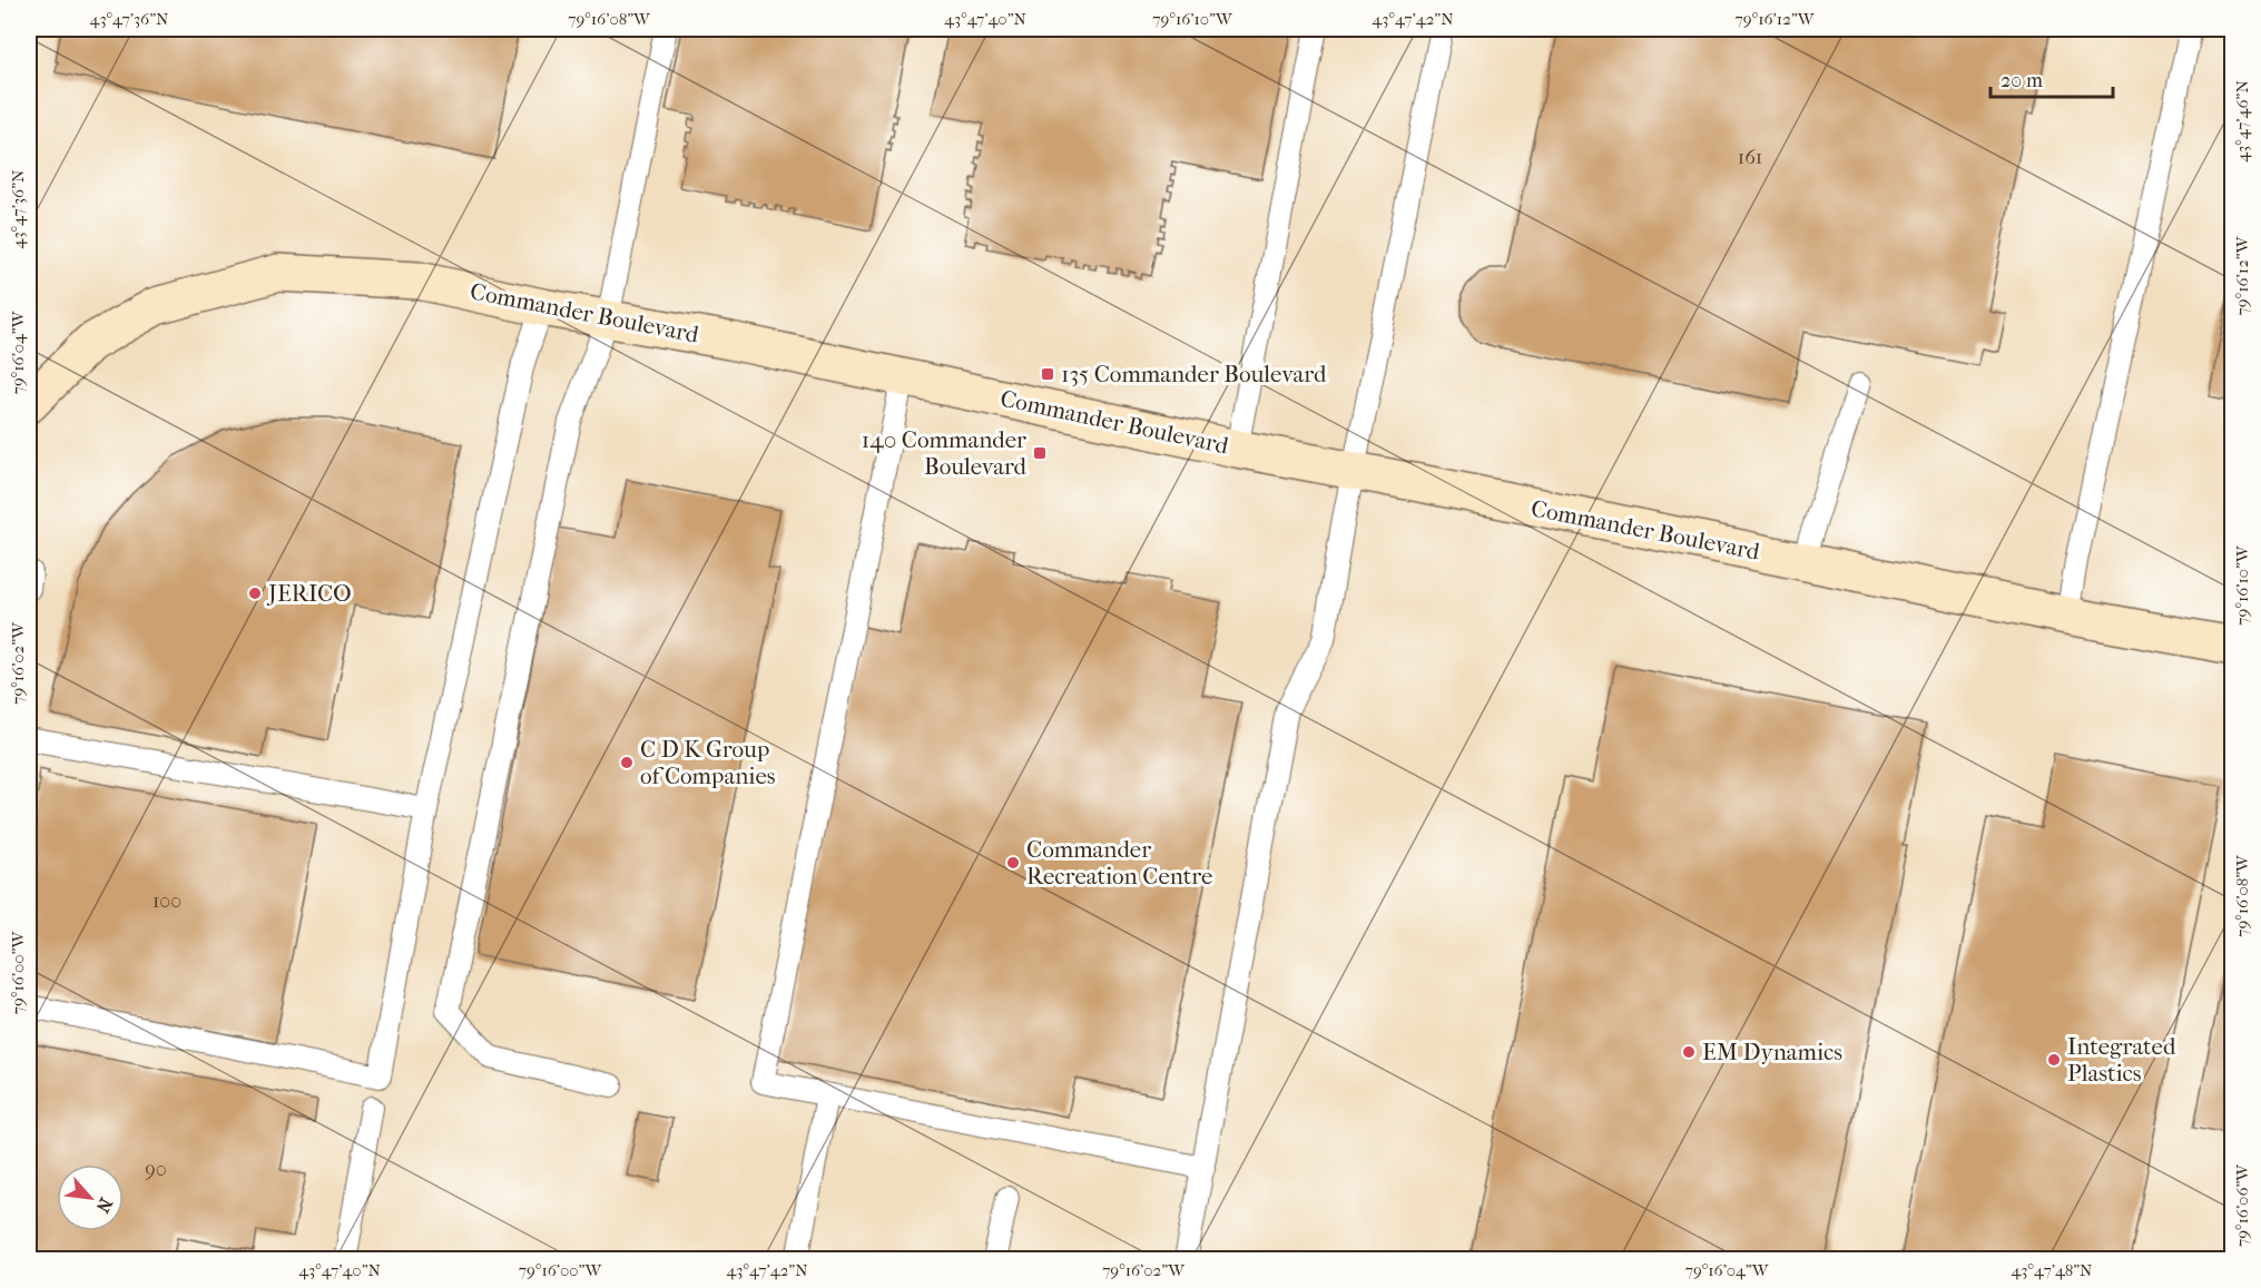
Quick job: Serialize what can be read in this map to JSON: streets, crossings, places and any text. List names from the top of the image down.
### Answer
{
  "streets": {
    "street": ["Commander Boulevard"]
  },
  "places": {
    "transit": ["135 Commander Boulevard", "140 Commander Boulevard"],
    "other": [
      "JERICO",
      "C D K Group of Companies",
      "Commander Recreation Centre",
      "EM Dynamics",
      "Integrated Plastics"
    ]
  },
  "house_numbers": ["161", "100", "90"],
  "scale_bar": "20 m",
  "north": "bottom right",
  "coordinates": [
    "43°47'36\"N",
    "79°16'08\"W",
    "43°47'40\"N",
    "79°16'10\"W",
    "43°47'42\"N",
    "79°16'12\"W",
    "43°47'46\"N",
    "79°16'04\"W",
    "79°16'02\"W",
    "79°16'00\"W",
    "79°16'06\"W",
    "43°47'48\"N"
  ]
}
